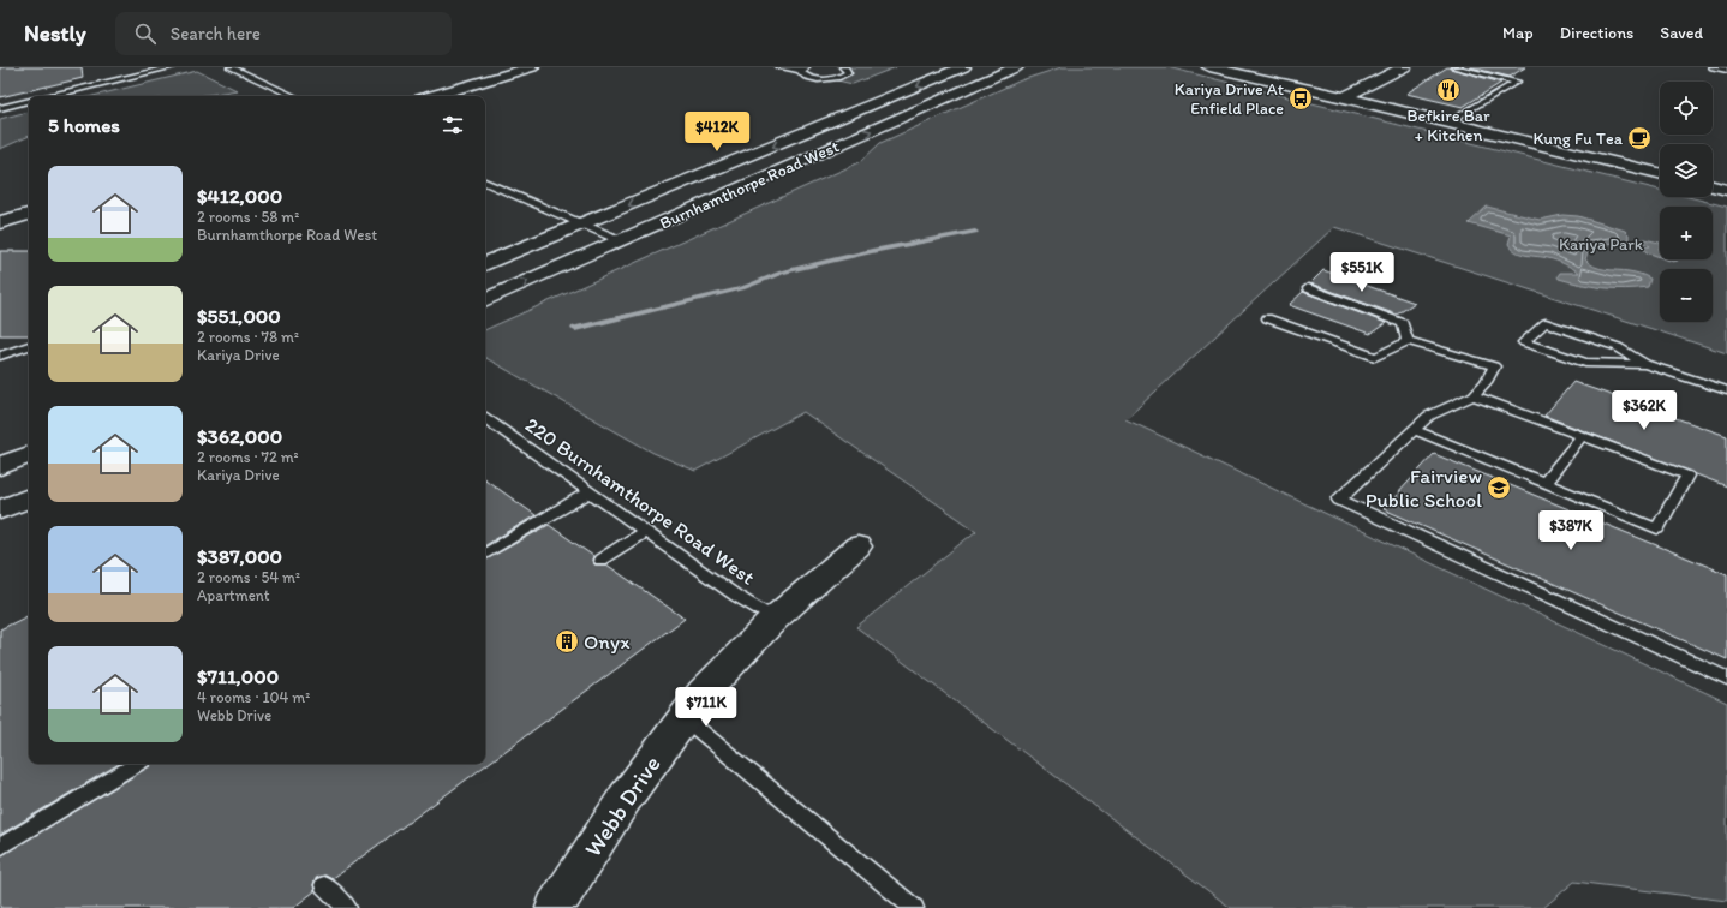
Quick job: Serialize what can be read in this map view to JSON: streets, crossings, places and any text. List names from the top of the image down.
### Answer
{
  "streets": {
    "main road": ["Burnhamthorpe Road West", "Webb Drive"],
    "lane": ["220 Burnhamthorpe Road West"]
  },
  "crossings": [
    ["220 Burnhamthorpe Road West", "Webb Drive"]
  ],
  "parks": ["Kariya Park"],
  "places": {
    "restaurant": ["Befkire Bar + Kitchen"],
    "bus stop": ["Kariya Drive At Enfield Place"],
    "cafe": ["Kung Fu Tea"],
    "school or university": ["Fairview Public School"],
    "building": ["Onyx"]
  },
  "page": {
    "header": "Nestly",
    "search": "Search here",
    "nav": ["Map", "Directions", "Saved"],
    "map_buttons": ["+", "−"],
    "heading": "5 homes",
    "price": [
      "$412K",
      "$551K",
      "$362K",
      "$387K",
      "$711K"
    ],
    "list": [
      {
        "name": "$412,000",
        "note": "2 rooms · 58 m² · Burnhamthorpe Road West"
      },
      {
        "name": "$551,000",
        "note": "2 rooms · 78 m² · Kariya Drive"
      },
      {
        "name": "$362,000",
        "note": "2 rooms · 72 m² · Kariya Drive"
      },
      {
        "name": "$387,000",
        "note": "2 rooms · 54 m² · Apartment"
      },
      {
        "name": "$711,000",
        "note": "4 rooms · 104 m² · Webb Drive"
      }
    ]
  }
}
